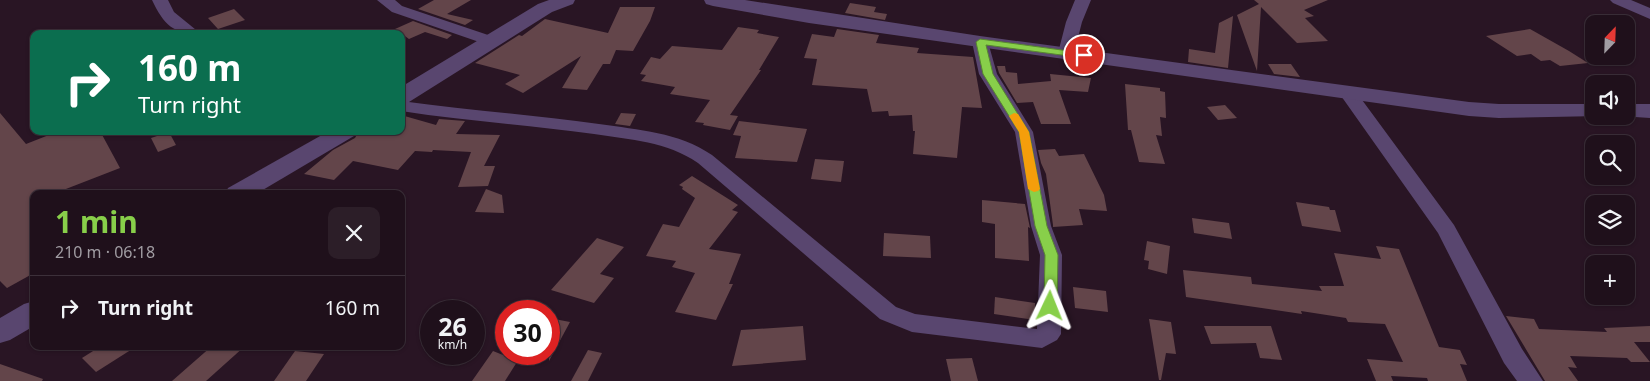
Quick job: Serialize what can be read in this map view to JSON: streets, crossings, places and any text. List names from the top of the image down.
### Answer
{
  "north": "top right",
  "page": {
    "map_buttons": "+",
    "turn": ["160 m", "Turn right"],
    "heading": ["1 min", "210 m · 06:18"],
    "list": [
      {
        "name": "Turn right",
        "value": "160 m"
      }
    ],
    "speed": "26 km/h",
    "limit": "30"
  }
}
